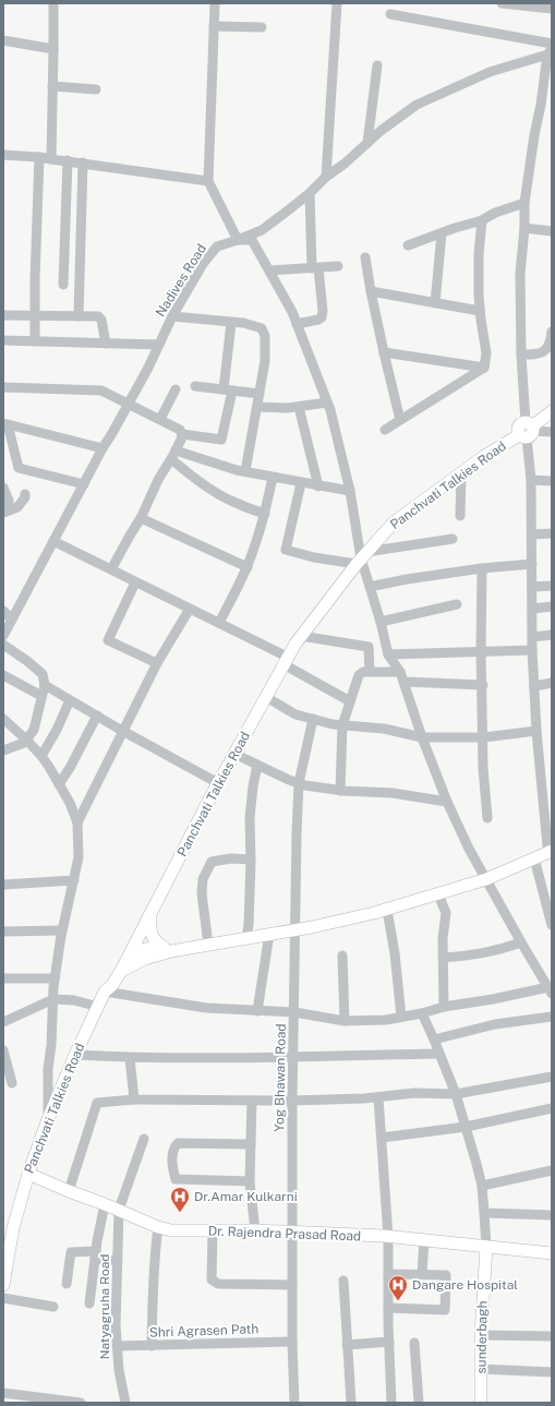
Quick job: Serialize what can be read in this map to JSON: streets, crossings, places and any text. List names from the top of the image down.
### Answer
{
  "streets": {
    "main road": ["Panchvati Talkies Road", "Dr. Rajendra Prasad Road", "sunderbagh"],
    "street": [
      "Nadives Road",
      "Yog Bhawan Road",
      "Natyagruha Road",
      "Shri Agrasen Path"
    ]
  },
  "crossings": [
    ["Panchvati Talkies Road", "Dr. Rajendra Prasad Road"],
    ["Yog Bhawan Road", "Dr. Rajendra Prasad Road"],
    ["Yog Bhawan Road", "Shri Agrasen Path"],
    ["Dr. Rajendra Prasad Road", "Natyagruha Road"],
    ["Dr. Rajendra Prasad Road", "sunderbagh"],
    ["Natyagruha Road", "Shri Agrasen Path"]
  ],
  "places": {
    "hospital": ["Dr.Amar Kulkarni", "Dangare Hospital"]
  }
}
